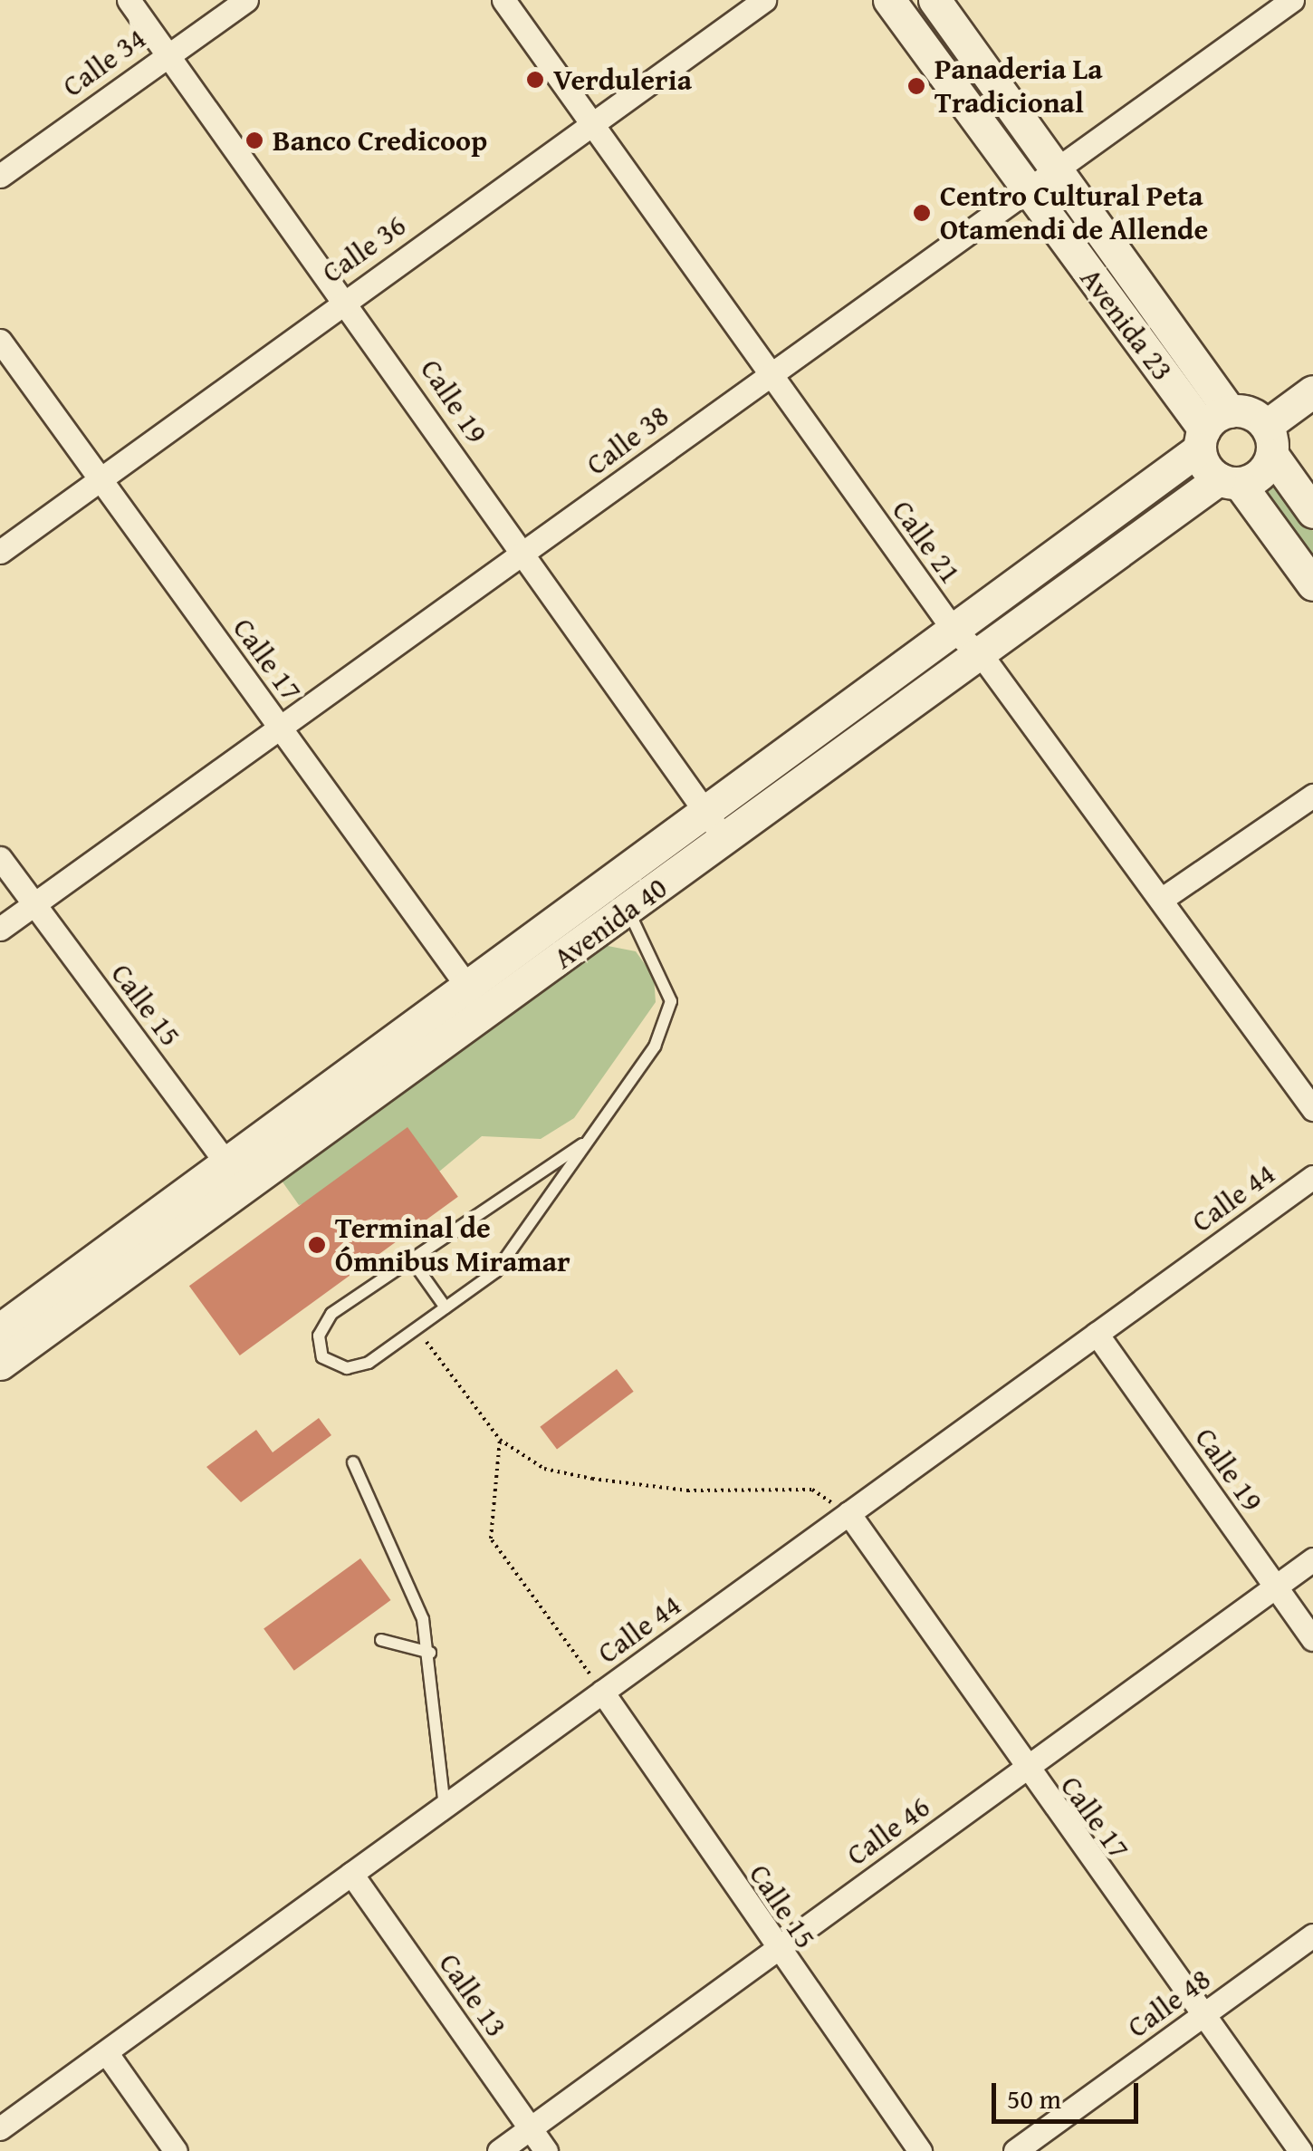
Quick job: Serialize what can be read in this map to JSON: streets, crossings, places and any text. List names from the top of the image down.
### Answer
{
  "streets": {
    "main road": ["Avenida 23", "Avenida 40"],
    "street": [
      "Calle 34",
      "Calle 36",
      "Calle 19",
      "Calle 38",
      "Calle 21",
      "Calle 17",
      "Calle 15",
      "Calle 44",
      "Calle 46",
      "Calle 13",
      "Calle 48"
    ]
  },
  "crossings": [
    ["Calle 34", "Calle 19"],
    ["Calle 36", "Calle 19"],
    ["Calle 36", "Calle 21"],
    ["Calle 36", "Calle 17"],
    ["Avenida 23", "Calle 38"],
    ["Avenida 23", "Avenida 40"],
    ["Calle 19", "Calle 38"],
    ["Calle 19", "Avenida 40"],
    ["Calle 19", "Calle 44"],
    ["Calle 19", "Calle 46"],
    ["Calle 38", "Calle 21"],
    ["Calle 38", "Calle 17"],
    ["Calle 38", "Calle 15"],
    ["Calle 21", "Avenida 40"],
    ["Calle 17", "Avenida 40"],
    ["Calle 17", "Calle 44"],
    ["Calle 17", "Calle 46"],
    ["Calle 17", "Calle 48"],
    ["Avenida 40", "Calle 15"],
    ["Calle 15", "Calle 44"],
    ["Calle 15", "Calle 46"],
    ["Calle 44", "Calle 13"],
    ["Calle 46", "Calle 13"]
  ],
  "places": [
    "Verduleria",
    "Panaderia La Tradicional",
    "Banco Credicoop",
    "Centro Cultural Peta Otamendi de Allende",
    "Terminal de Ómnibus Miramar"
  ],
  "scale_bar": "50 m"
}
